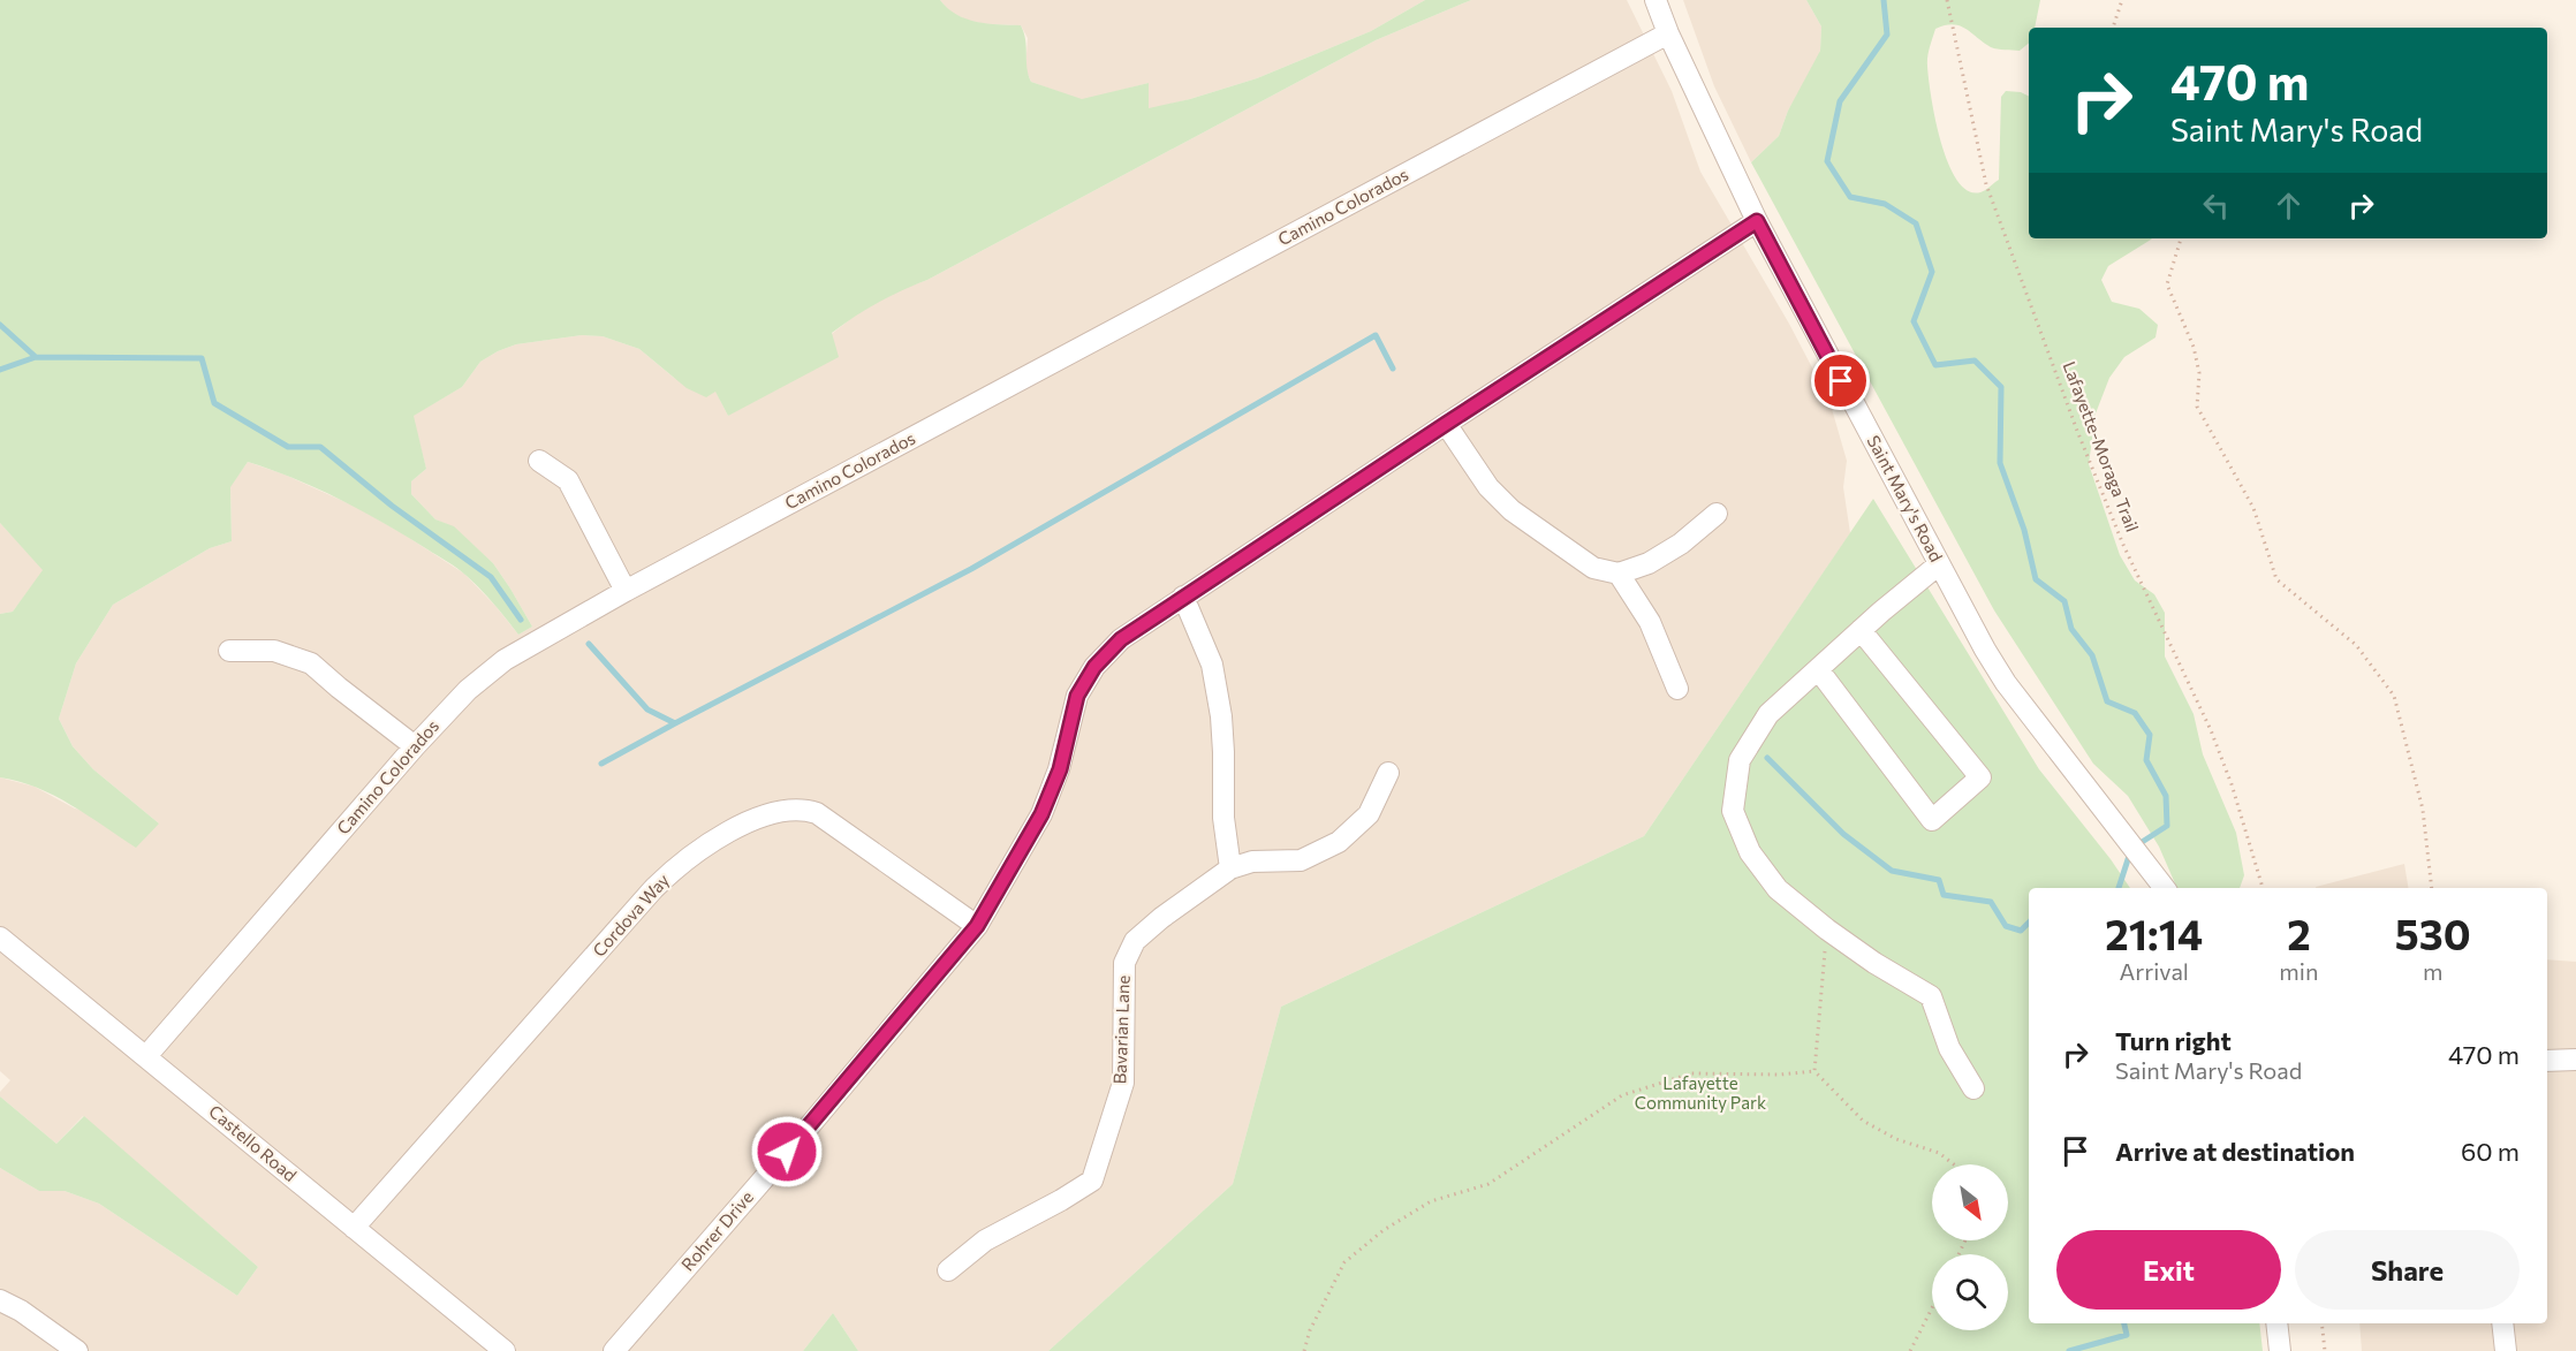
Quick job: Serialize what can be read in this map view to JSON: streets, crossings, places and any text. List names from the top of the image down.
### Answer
{
  "streets": {
    "street": [
      "Camino Colorados",
      "Saint Mary's Road",
      "Cordova Way",
      "Bavarian Lane",
      "Castello Road",
      "Rohrer Drive"
    ],
    "path": ["Lafayette-Moraga Trail"]
  },
  "crossings": [
    ["Camino Colorados", "Saint Mary's Road"],
    ["Camino Colorados", "Castello Road"],
    ["Saint Mary's Road", "Rohrer Drive"],
    ["Cordova Way", "Castello Road"],
    ["Cordova Way", "Rohrer Drive"]
  ],
  "parks": ["Lafayette Community Park"],
  "north": "bottom right",
  "page": {
    "turn": ["470 m", "Saint Mary's Road"],
    "eta": [
      "21:14",
      "Arrival",
      "2",
      "min",
      "530",
      "m"
    ],
    "list": [
      {
        "name": "Turn right",
        "note": "Saint Mary's Road",
        "value": "470 m"
      },
      {
        "name": "Arrive at destination",
        "value": "60 m"
      }
    ],
    "buttons": ["Exit", "Share"]
  }
}
